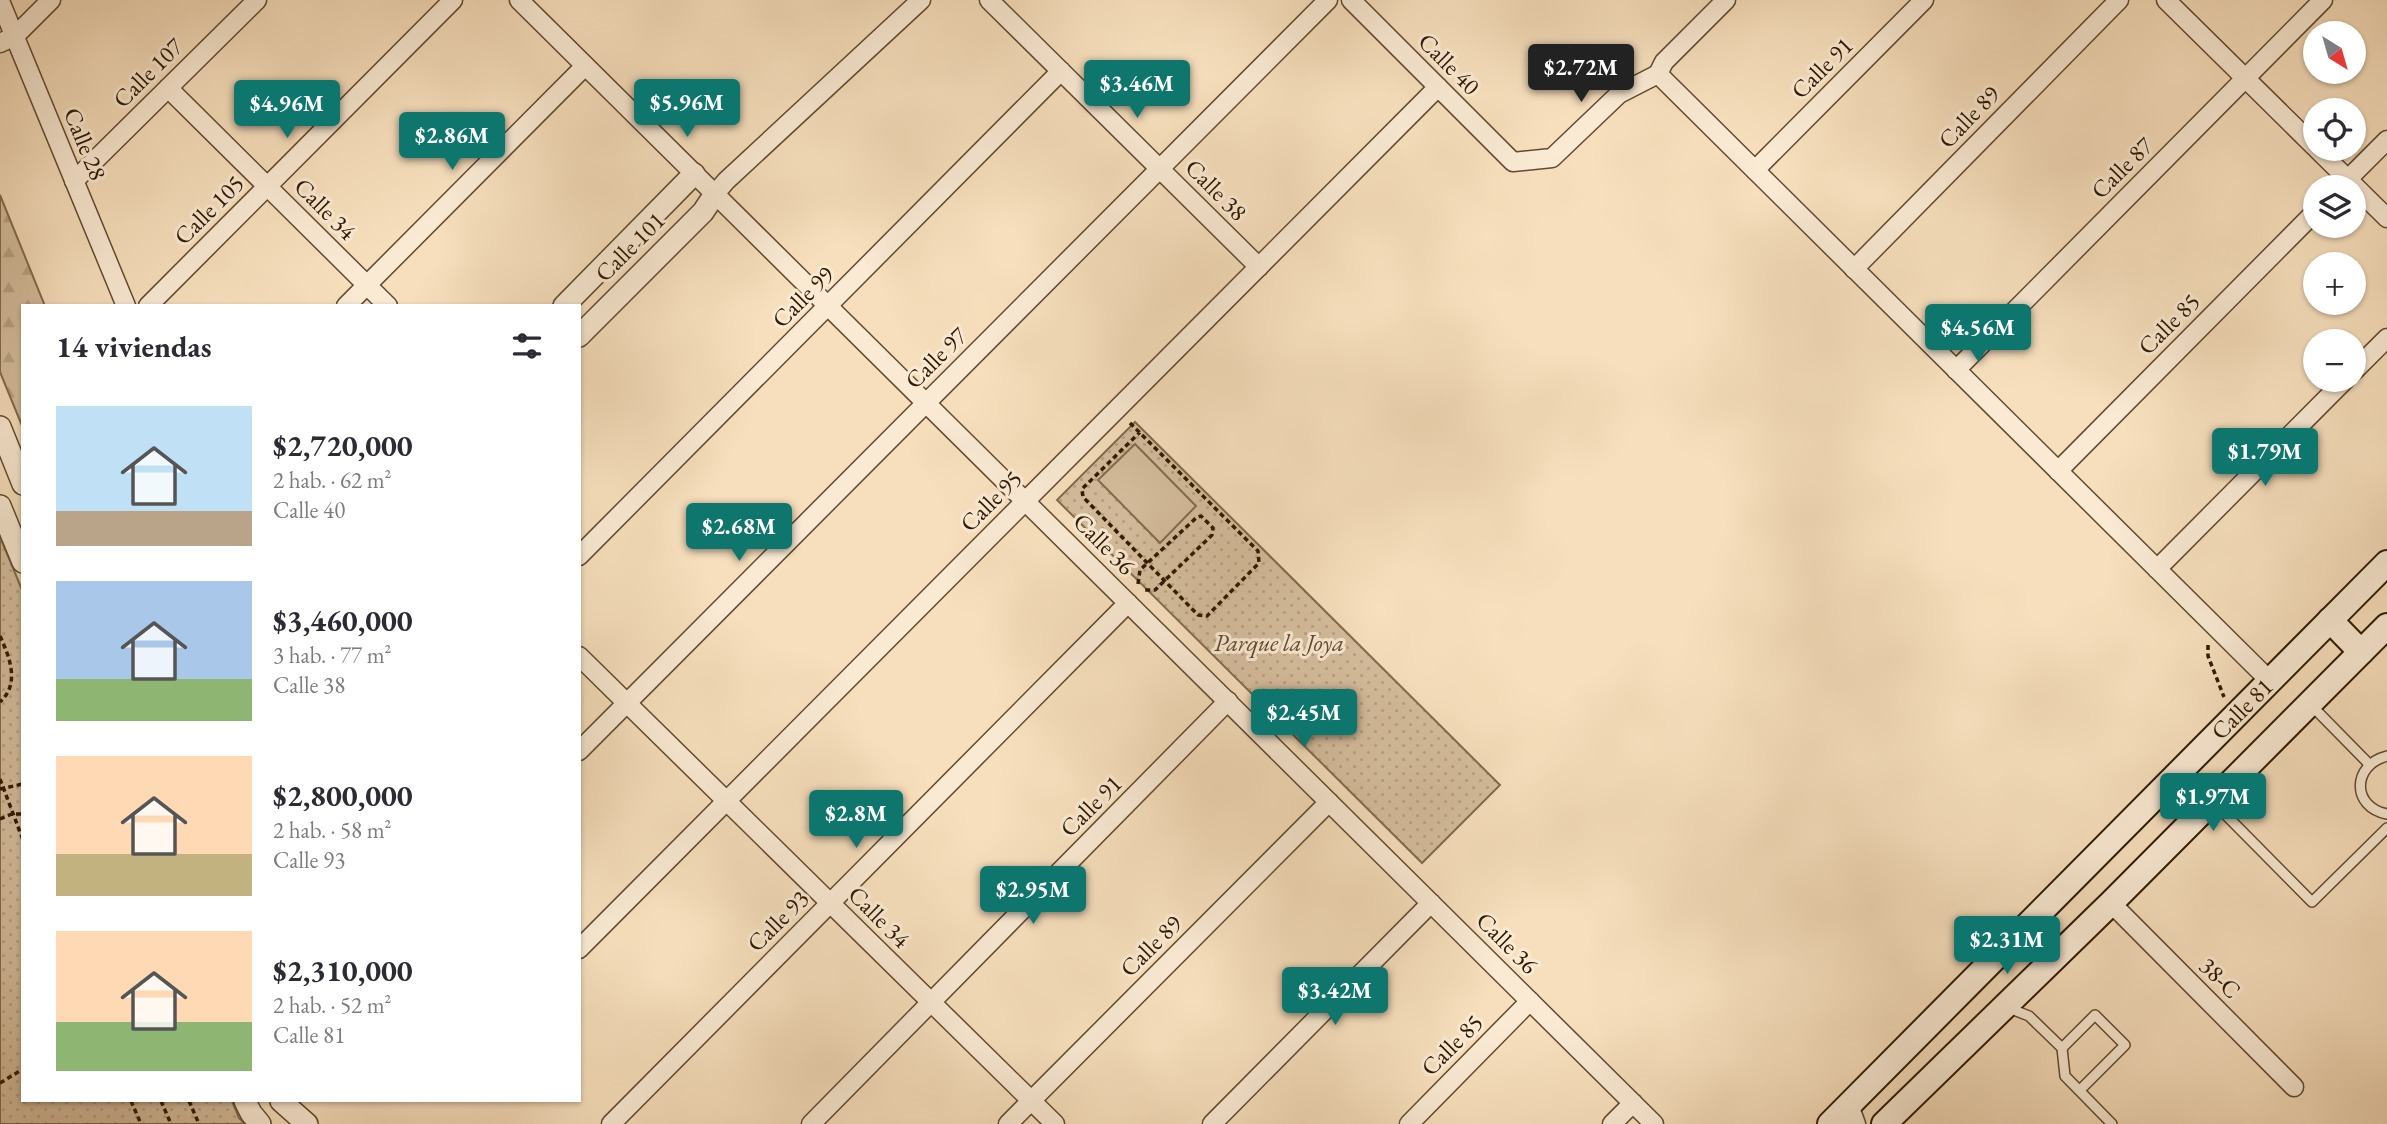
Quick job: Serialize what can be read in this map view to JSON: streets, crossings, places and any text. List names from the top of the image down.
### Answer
{
  "streets": {
    "main road": ["Calle 81"],
    "street": [
      "Calle 40",
      "Calle 91",
      "Calle 107",
      "Calle 89",
      "Calle 28",
      "Calle 87",
      "Calle 38",
      "Calle 34",
      "Calle 105",
      "Calle 101",
      "Calle 99",
      "Calle 85",
      "Calle 97",
      "Calle 95",
      "Calle 36",
      "Calle 93",
      "38-C"
    ]
  },
  "crossings": [
    ["Calle 40", "Calle 95"],
    ["Calle 91", "Calle 34"],
    ["Calle 91", "Calle 36"],
    ["Calle 107", "Calle 28"],
    ["Calle 107", "Calle 34"],
    ["Calle 89", "Calle 34"],
    ["Calle 89", "Calle 36"],
    ["Calle 38", "Calle 99"],
    ["Calle 38", "Calle 97"],
    ["Calle 38", "Calle 95"],
    ["Calle 34", "Calle 105"],
    ["Calle 34", "Calle 97"],
    ["Calle 34", "Calle 95"],
    ["Calle 34", "Calle 93"],
    ["Calle 101", "Calle 36"],
    ["Calle 99", "Calle 36"],
    ["Calle 85", "Calle 36"],
    ["Calle 97", "Calle 36"],
    ["Calle 95", "Calle 36"],
    ["Calle 36", "Calle 93"],
    ["Calle 81", "38-C"]
  ],
  "parks": ["Parque la Joya"],
  "north": "bottom right",
  "page": {
    "map_buttons": ["+", "−"],
    "price": [
      "$2.72M",
      "$3.46M",
      "$5.96M",
      "$4.96M",
      "$2.86M",
      "$4.56M",
      "$1.79M",
      "$2.68M",
      "$2.45M",
      "$1.97M",
      "$2.8M",
      "$2.95M",
      "$2.31M",
      "$3.42M"
    ],
    "heading": "14 viviendas",
    "list": [
      {
        "name": "$2,720,000",
        "note": "2 hab. · 62 m² · Calle 40"
      },
      {
        "name": "$3,460,000",
        "note": "3 hab. · 77 m² · Calle 38"
      },
      {
        "name": "$2,800,000",
        "note": "2 hab. · 58 m² · Calle 93"
      },
      {
        "name": "$2,310,000",
        "note": "2 hab. · 52 m² · Calle 81"
      }
    ]
  }
}
